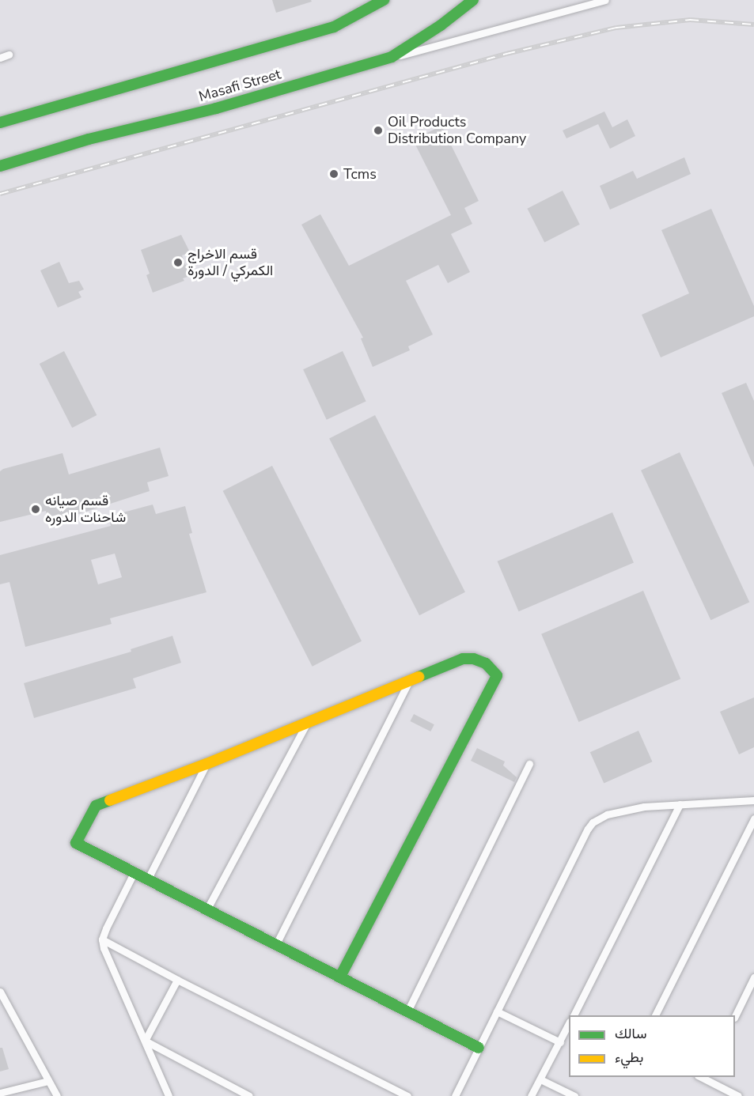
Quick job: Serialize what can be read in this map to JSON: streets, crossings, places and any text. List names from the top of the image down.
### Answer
{
  "streets": {
    "street": ["Masafi Street"]
  },
  "places": [
    "Oil Products Distribution Company",
    "Tcms",
    "قسم الاخراج الكمركي / الدورة",
    "قسم صيانه شاحنات الدوره"
  ],
  "legend": ["سالك", "بطيء"]
}
